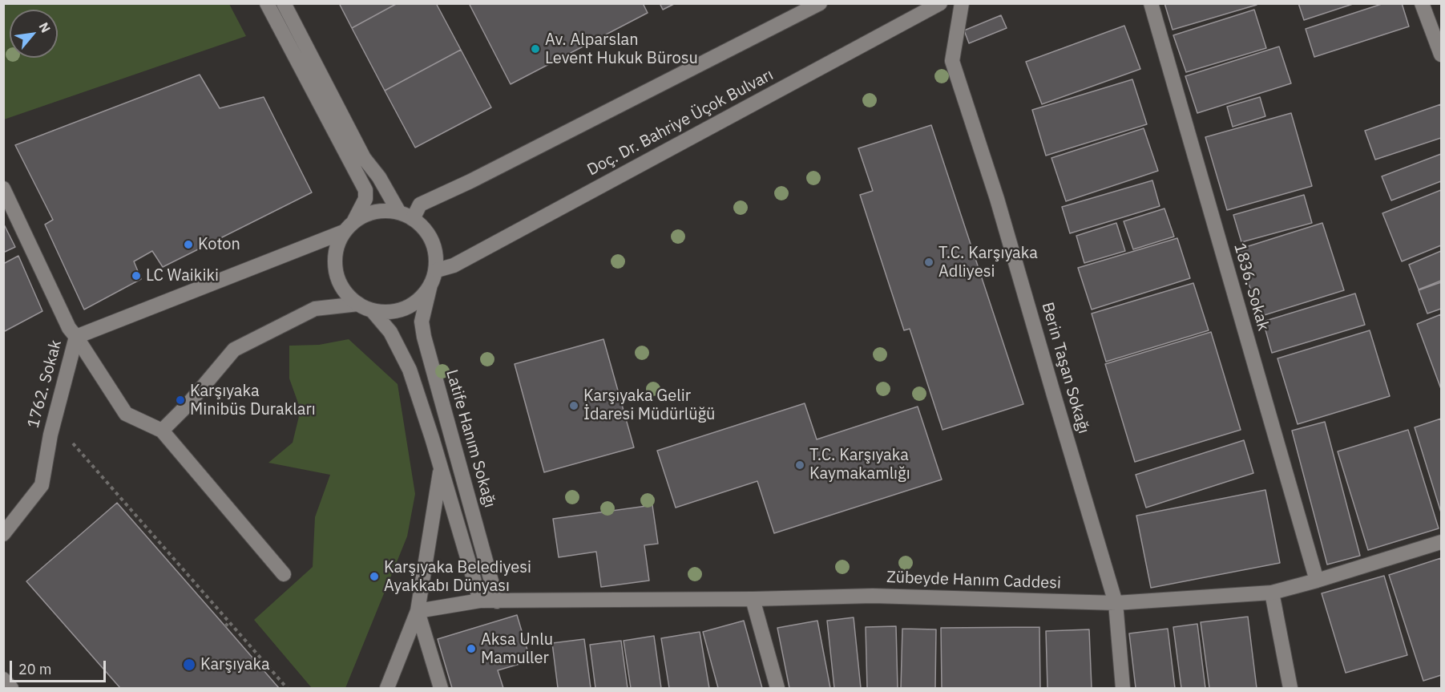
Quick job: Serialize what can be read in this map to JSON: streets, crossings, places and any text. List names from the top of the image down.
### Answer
{
  "streets": {
    "street": [
      "Doç. Dr. Bahriye Üçok Bulvarı",
      "1836. Sokak",
      "Berin Taşan Sokağı",
      "1762. Sokak",
      "Latife Hanım Sokağı",
      "Zübeyde Hanım Caddesi"
    ]
  },
  "crossings": [
    ["Doç. Dr. Bahriye Üçok Bulvarı", "Latife Hanım Sokağı"],
    ["1836. Sokak", "Zübeyde Hanım Caddesi"],
    ["Berin Taşan Sokağı", "Zübeyde Hanım Caddesi"],
    ["Latife Hanım Sokağı", "Zübeyde Hanım Caddesi"]
  ],
  "places": [
    "Av. Alparslan Levent Hukuk Bürosu",
    "Koton",
    "T.C. Karşıyaka Adliyesi",
    "LC Waikiki",
    "Karşıyaka Minibüs Durakları",
    "Karşıyaka Gelir İdaresi Müdürlüğü",
    "T.C. Karşıyaka Kaymakamlığı",
    "Karşıyaka Belediyesi Ayakkabı Dünyası",
    "Aksa Unlu Mamuller",
    "Karşıyaka"
  ],
  "scale_bar": "20 m",
  "north": "top right"
}
